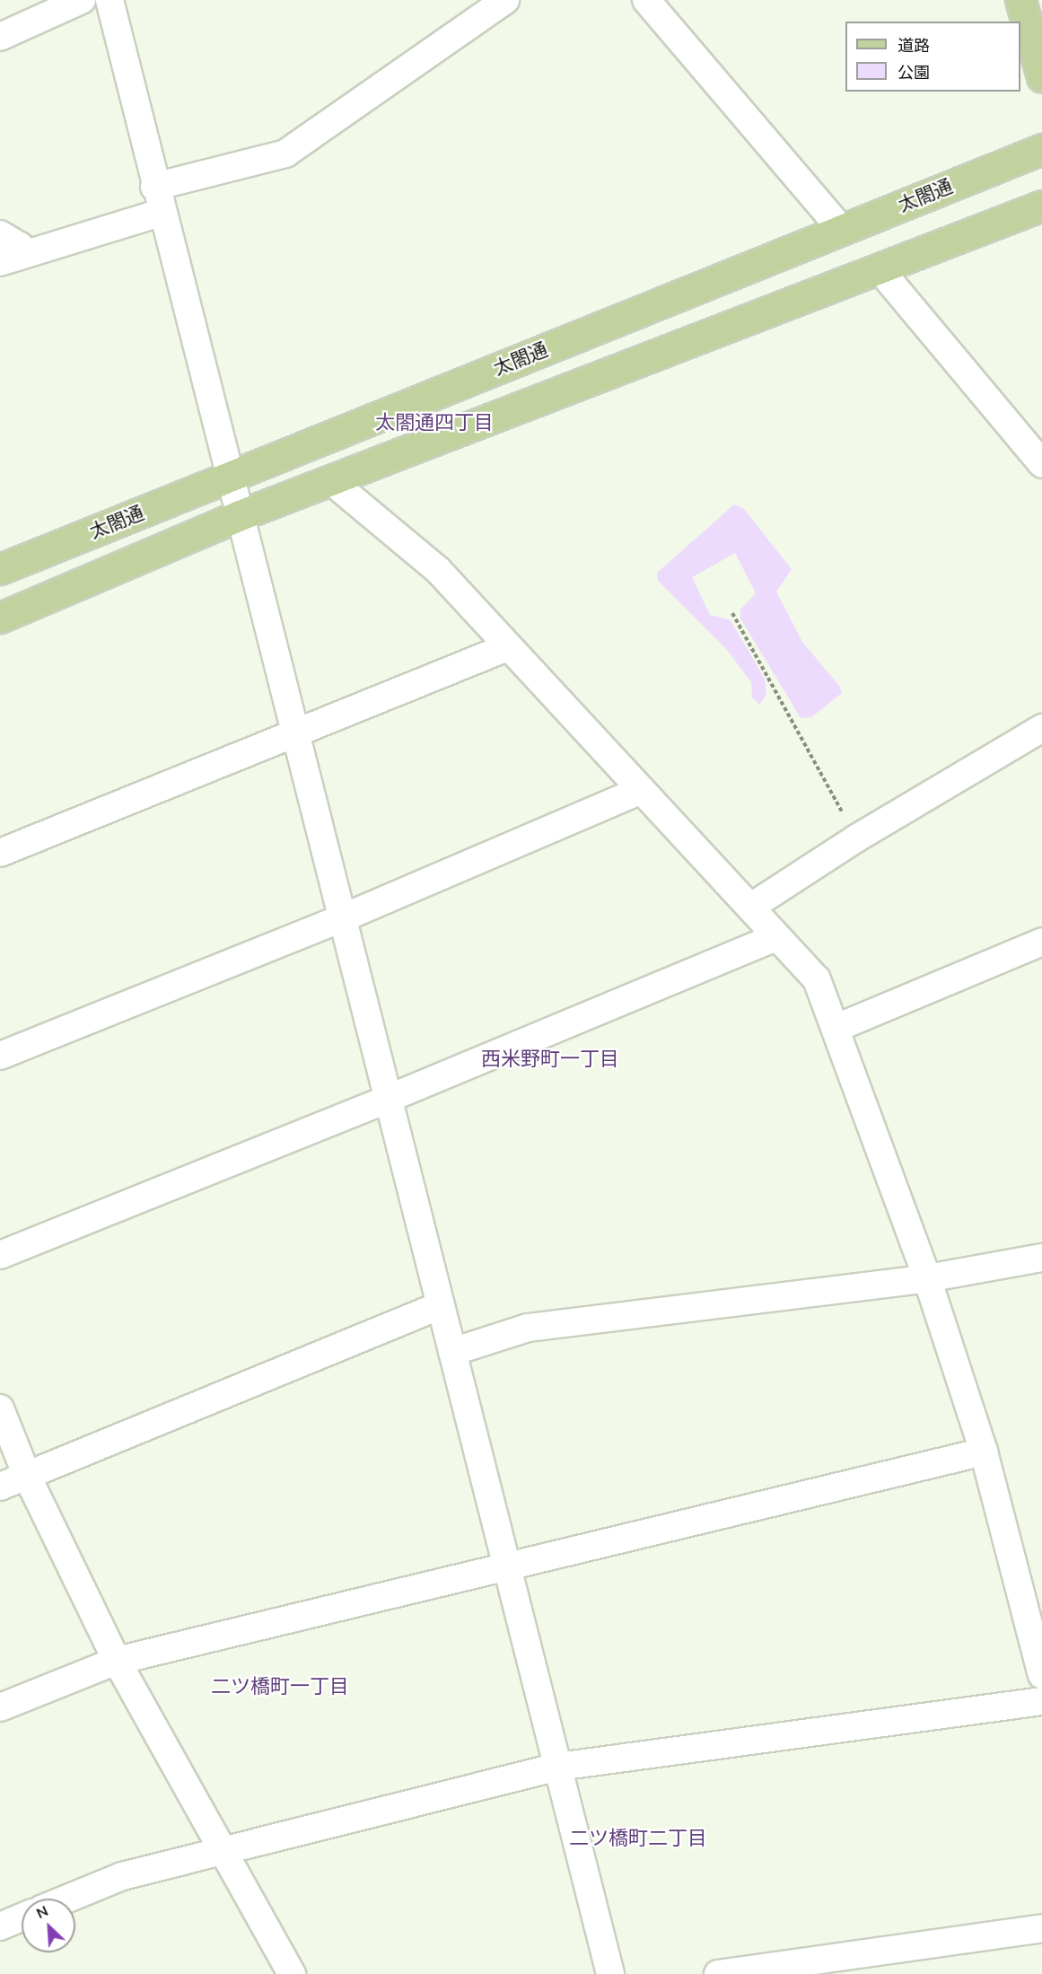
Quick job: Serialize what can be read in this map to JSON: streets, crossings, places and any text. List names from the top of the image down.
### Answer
{
  "streets": {
    "main road": ["太閤通"]
  },
  "districts": [
    "太閤通四丁目",
    "西米野町一丁目",
    "二ツ橋町一丁目",
    "二ツ橋町二丁目"
  ],
  "legend": ["道路", "公園"],
  "north": "top left"
}
